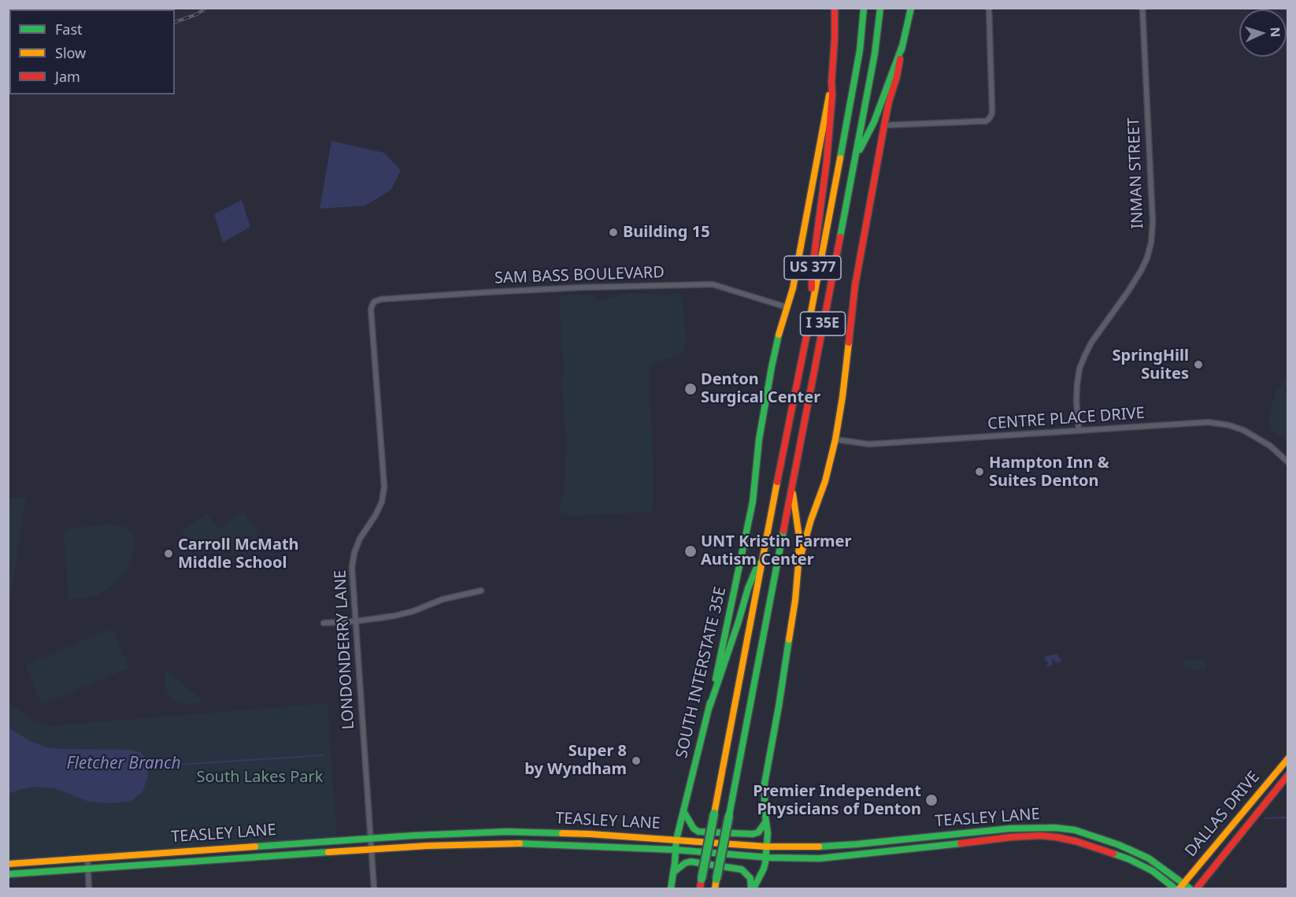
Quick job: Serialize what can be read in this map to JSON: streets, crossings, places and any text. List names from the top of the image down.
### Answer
{
  "streets": {
    "main road": [
      "US 377",
      "I 35E",
      "SOUTH INTERSTATE 35E",
      "DALLAS DRIVE",
      "TEASLEY LANE"
    ],
    "street": [
      "INMAN STREET",
      "SAM BASS BOULEVARD",
      "CENTRE PLACE DRIVE",
      "LONDONDERRY LANE"
    ]
  },
  "crossings": [
    ["INMAN STREET", "CENTRE PLACE DRIVE"],
    ["US 377", "I 35E"],
    ["US 377", "SOUTH INTERSTATE 35E"],
    ["SAM BASS BOULEVARD", "LONDONDERRY LANE"],
    ["SAM BASS BOULEVARD", "SOUTH INTERSTATE 35E"],
    ["LONDONDERRY LANE", "TEASLEY LANE"],
    ["SOUTH INTERSTATE 35E", "TEASLEY LANE"],
    ["DALLAS DRIVE", "TEASLEY LANE"]
  ],
  "water": ["Fletcher Branch"],
  "parks": ["South Lakes Park"],
  "places": [
    "Building 15",
    "SpringHill Suites",
    "Denton Surgical Center",
    "Hampton Inn & Suites Denton",
    "UNT Kristin Farmer Autism Center",
    "Carroll McMath Middle School",
    "Super 8 by Wyndham",
    "Premier Independent Physicians of Denton"
  ],
  "legend": ["Fast", "Slow", "Jam"],
  "north": "right"
}
